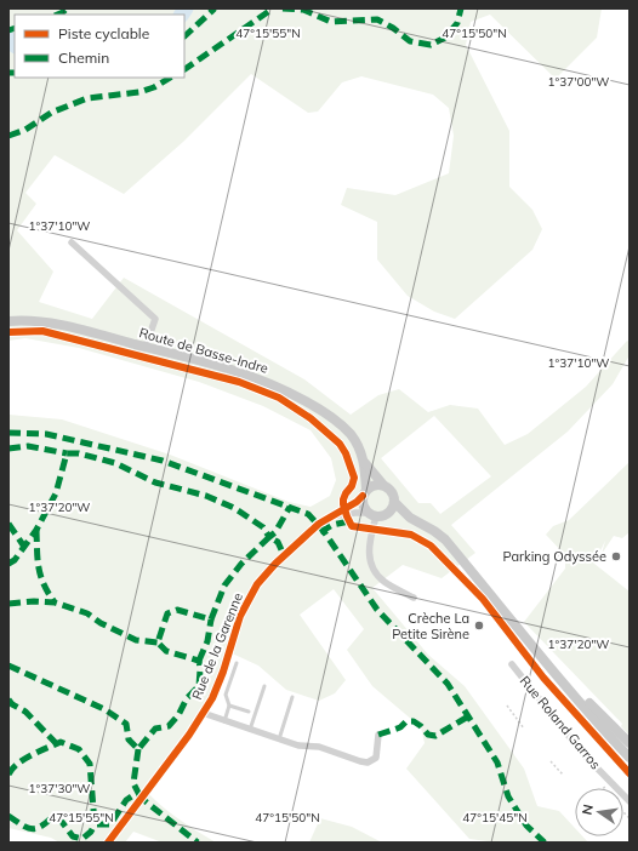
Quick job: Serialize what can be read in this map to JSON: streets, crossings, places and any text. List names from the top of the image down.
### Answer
{
  "streets": {
    "main road": ["Route de Basse-Indre"],
    "street": ["Rue de la Garenne", "Rue Roland Garros"]
  },
  "crossings": [
    ["Route de Basse-Indre", "Rue de la Garenne"]
  ],
  "places": ["Parking Odyssée", "Crèche La Petite Sirène"],
  "legend": ["Piste cyclable", "Chemin"],
  "north": "left",
  "coordinates": [
    "47°15'55\"N",
    "47°15'50\"N",
    "1°37'00\"W",
    "1°37'10\"W",
    "1°37'20\"W",
    "1°37'30\"W",
    "47°15'45\"N"
  ]
}
